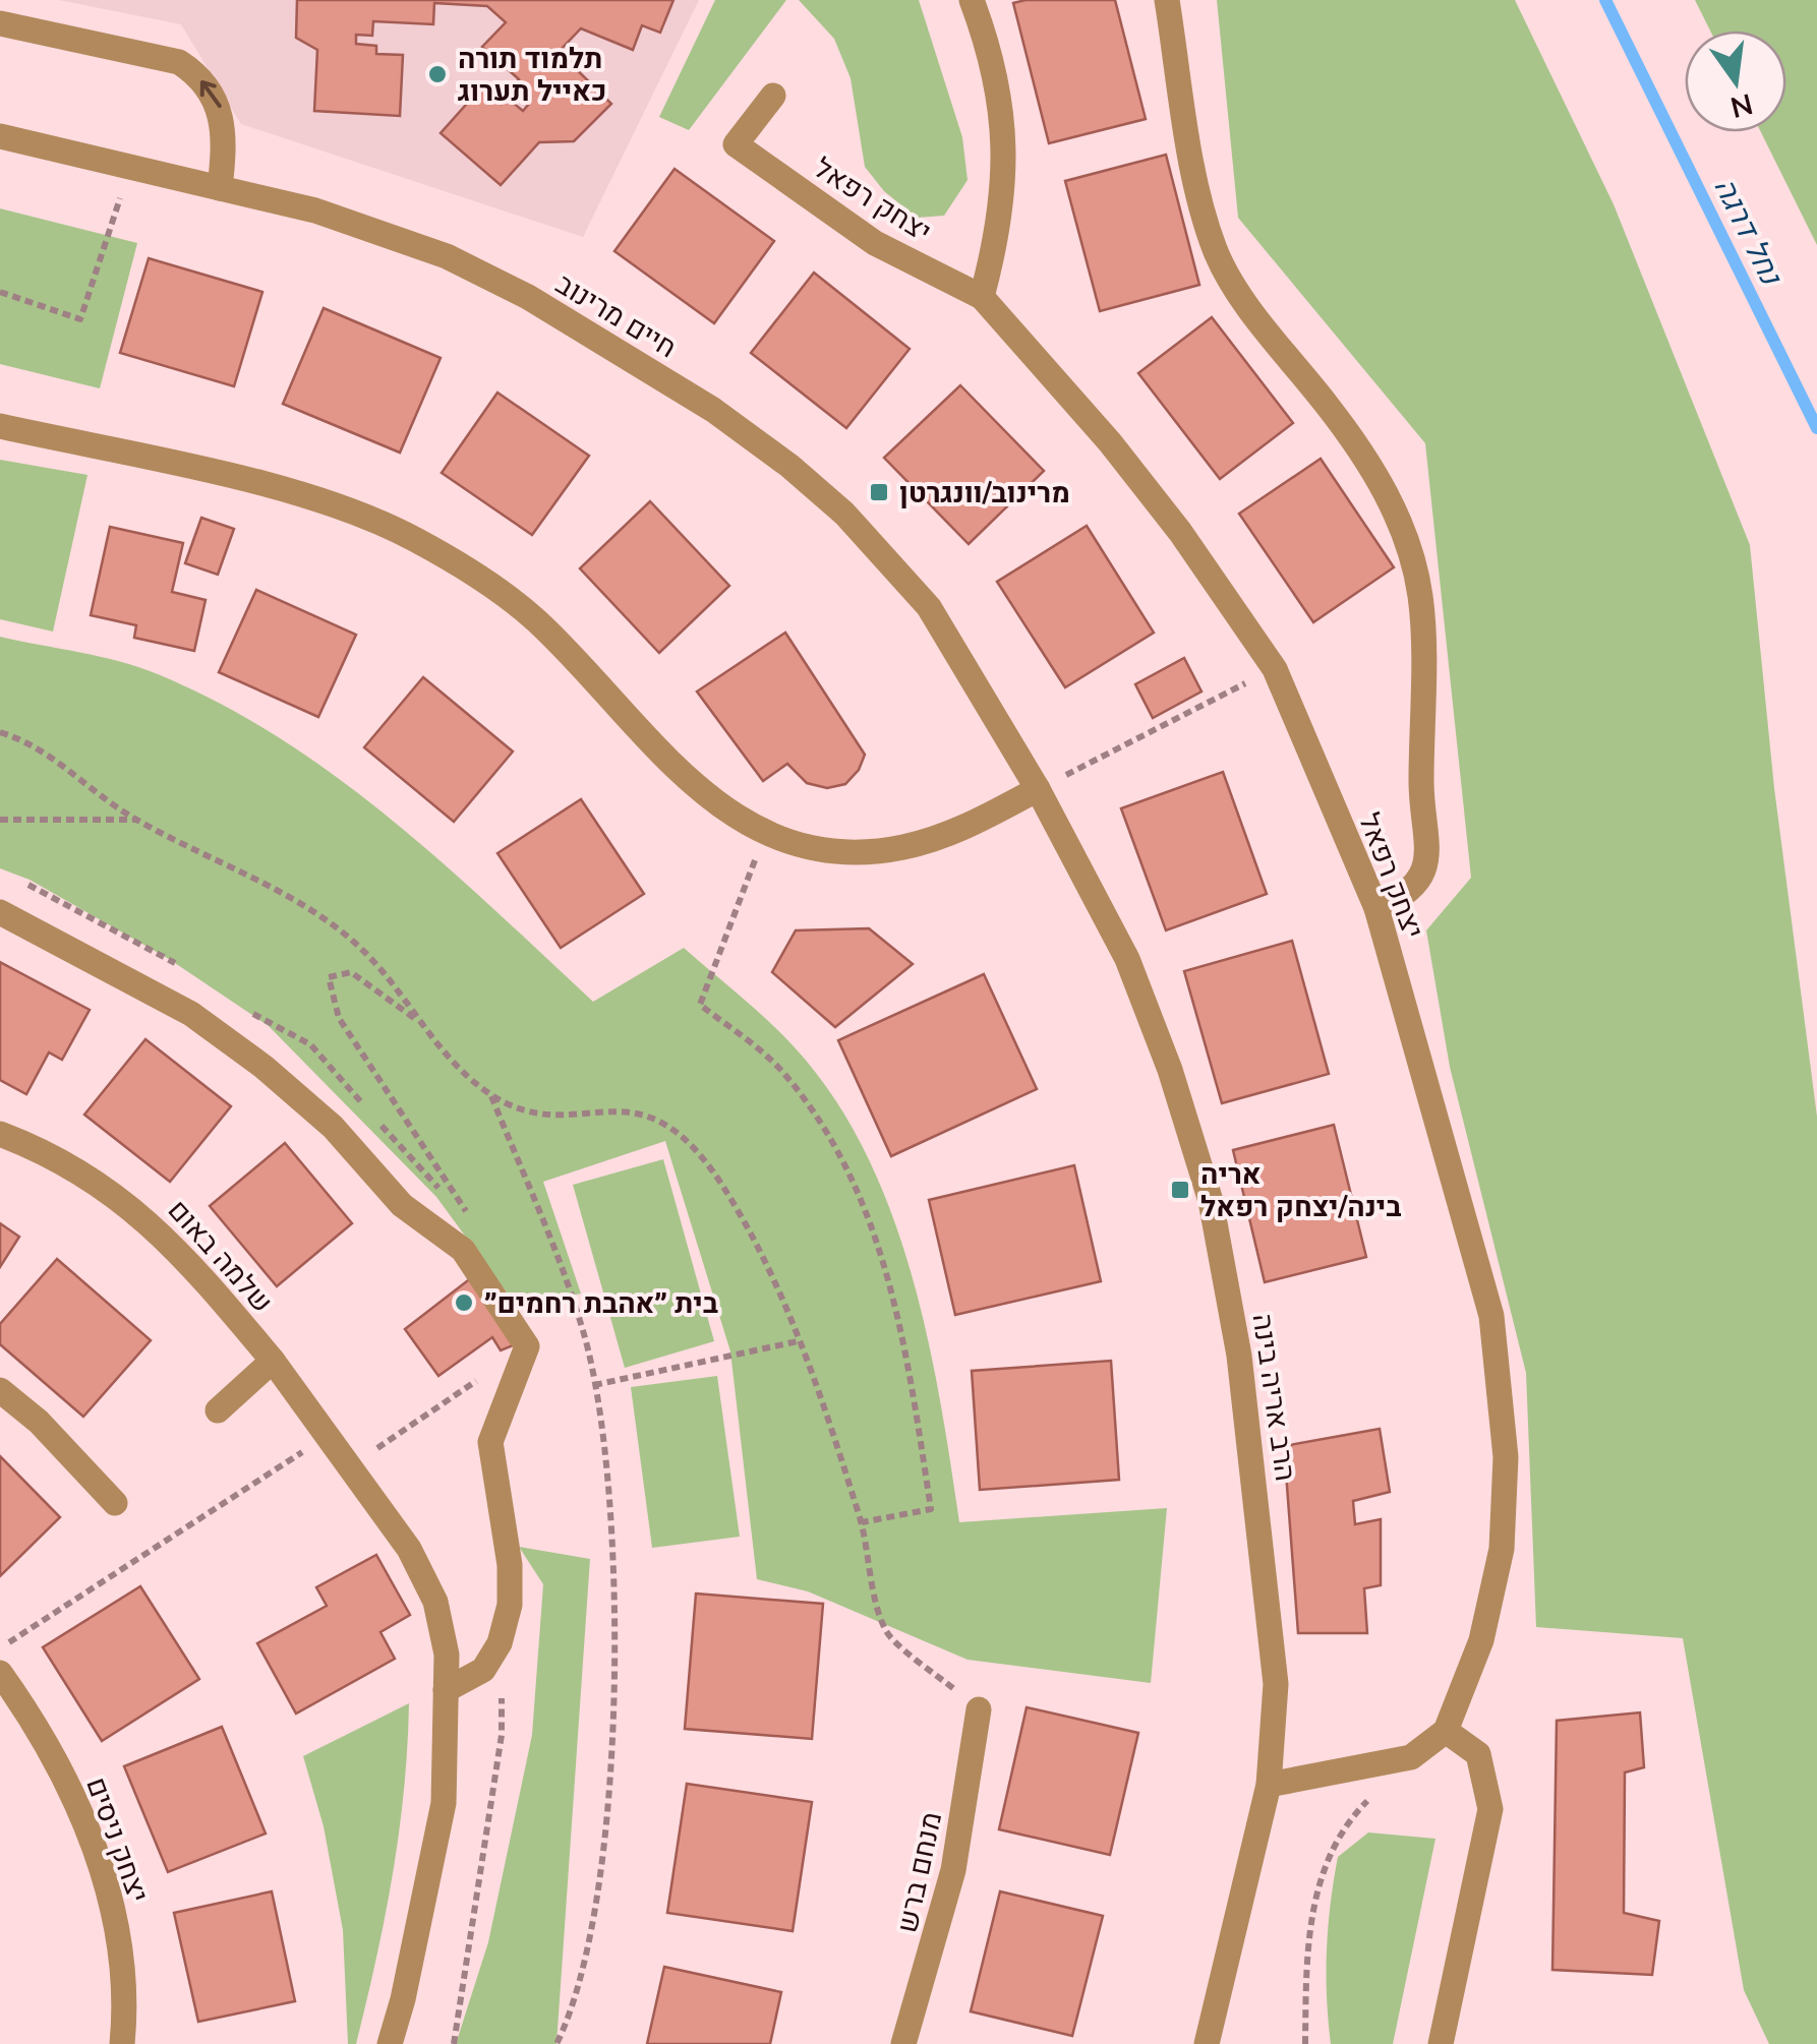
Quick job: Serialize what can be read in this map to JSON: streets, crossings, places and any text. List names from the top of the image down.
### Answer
{
  "streets": {
    "street": [
      "יצחק רפאל",
      "חיים מרינוב",
      "שלמה באום",
      "הרב אריה בינה",
      "יצחק ניסים",
      "מנחם ברש"
    ]
  },
  "crossings": [
    ["חיים מרינוב", "הרב אריה בינה"]
  ],
  "water": ["נחל דרגה"],
  "places": {
    "other": ["תלמוד תורה כאייל תערוג", "בית ״אהבת רחמים״"],
    "transit": ["מרינוב/וונגרטן", "אריה בינה/יצחק רפאל"]
  },
  "north": "bottom"
}
